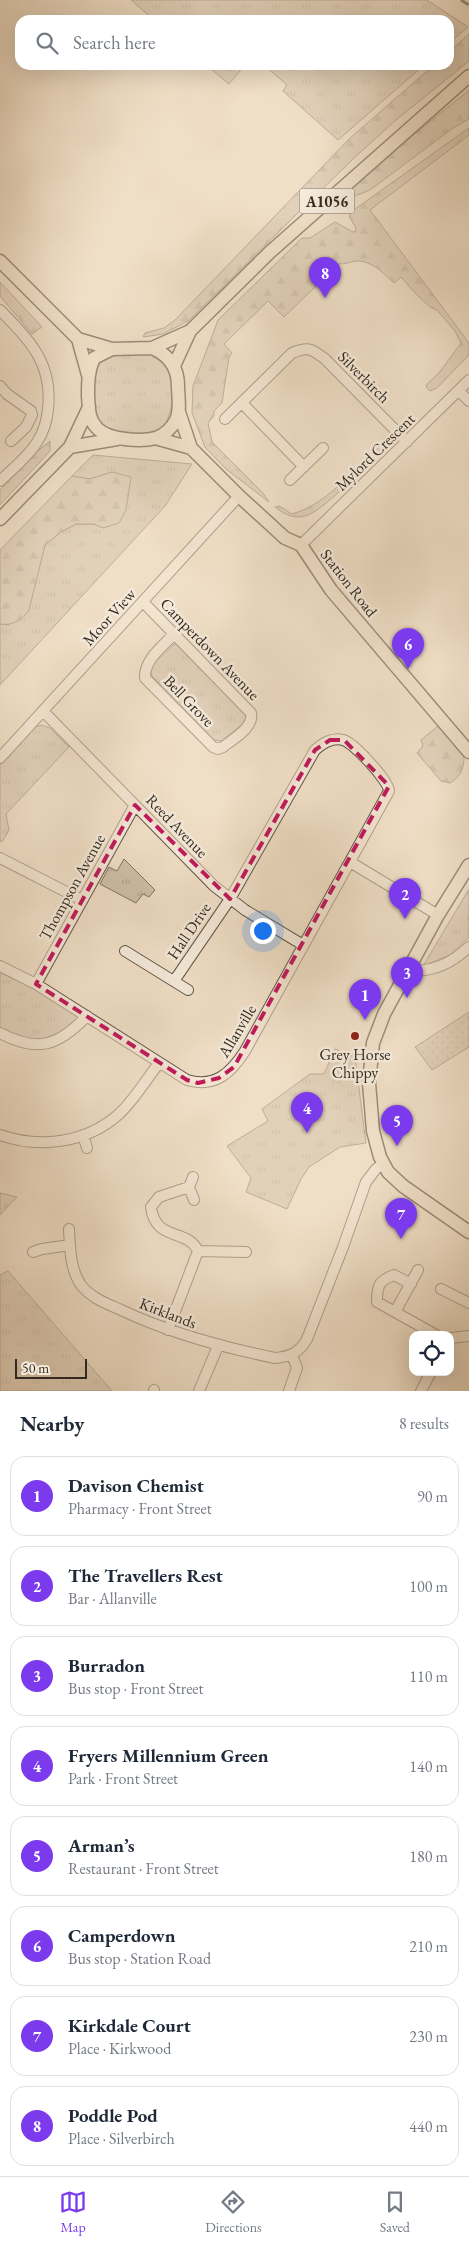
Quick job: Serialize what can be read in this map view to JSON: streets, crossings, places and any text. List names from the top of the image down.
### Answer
{
  "streets": {
    "main road": ["A1056", "Station Road"],
    "street": [
      "Silverbirch",
      "Mylord Crescent",
      "Moor View",
      "Camperdown Avenue",
      "Bell Grove",
      "Reed Avenue",
      "Thompson Avenue",
      "Hall Drive",
      "Allanville",
      "Kirklands"
    ]
  },
  "crossings": [
    ["A1056", "Station Road"],
    ["Silverbirch", "Mylord Crescent"],
    ["Mylord Crescent", "Station Road"],
    ["Station Road", "Moor View"],
    ["Moor View", "Camperdown Avenue"],
    ["Moor View", "Reed Avenue"],
    ["Camperdown Avenue", "Bell Grove"],
    ["Reed Avenue", "Thompson Avenue"],
    ["Reed Avenue", "Hall Drive"],
    ["Reed Avenue", "Allanville"],
    ["Thompson Avenue", "Allanville"],
    ["Hall Drive", "Allanville"]
  ],
  "places": ["Grey Horse Chippy"],
  "scale_bar": "50 m",
  "page": {
    "search": "Search here",
    "pins": [
      "8",
      "6",
      "2",
      "3",
      "1",
      "4",
      "5",
      "7"
    ],
    "scale": "50 m",
    "heading": ["Nearby", "8 results"],
    "list": [
      {
        "mark": "1",
        "name": "Davison Chemist",
        "note": "Pharmacy · Front Street",
        "value": "90 m"
      },
      {
        "mark": "2",
        "name": "The Travellers Rest",
        "note": "Bar · Allanville",
        "value": "100 m"
      },
      {
        "mark": "3",
        "name": "Burradon",
        "note": "Bus stop · Front Street",
        "value": "110 m"
      },
      {
        "mark": "4",
        "name": "Fryers Millennium Green",
        "note": "Park · Front Street",
        "value": "140 m"
      },
      {
        "mark": "5",
        "name": "Arman’s",
        "note": "Restaurant · Front Street",
        "value": "180 m"
      },
      {
        "mark": "6",
        "name": "Camperdown",
        "note": "Bus stop · Station Road",
        "value": "210 m"
      },
      {
        "mark": "7",
        "name": "Kirkdale Court",
        "note": "Place · Kirkwood",
        "value": "230 m"
      },
      {
        "mark": "8",
        "name": "Poddle Pod",
        "note": "Place · Silverbirch",
        "value": "440 m"
      }
    ],
    "nav": ["Map", "Directions", "Saved"]
  }
}
